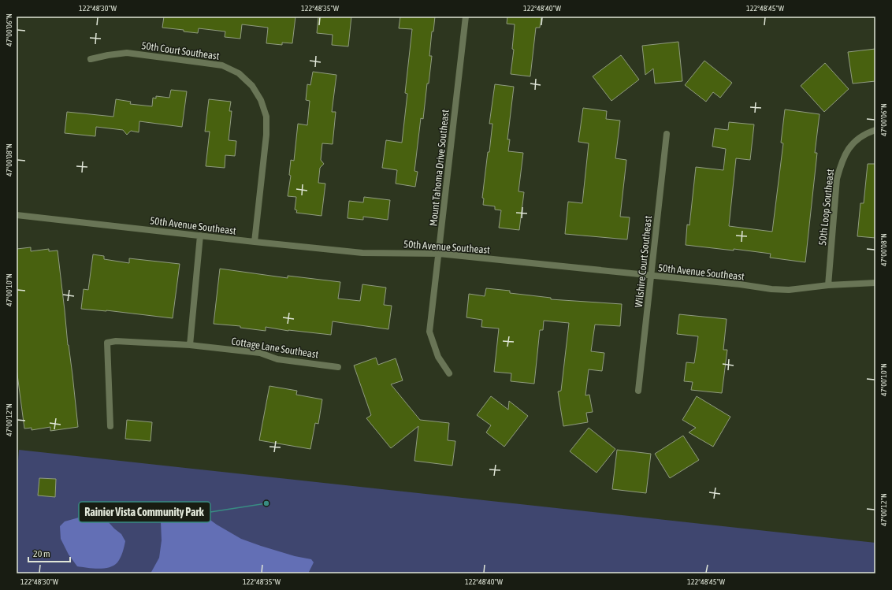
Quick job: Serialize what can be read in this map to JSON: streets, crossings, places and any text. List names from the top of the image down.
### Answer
{
  "streets": {
    "street": [
      "50th Court Southeast",
      "Mount Tahoma Drive Southeast",
      "50th Loop Southeast",
      "50th Avenue Southeast",
      "Wilshire Court Southeast",
      "Cottage Lane Southeast"
    ]
  },
  "crossings": [
    ["50th Court Southeast", "50th Avenue Southeast"],
    ["Mount Tahoma Drive Southeast", "50th Avenue Southeast"],
    ["50th Loop Southeast", "50th Avenue Southeast"],
    ["50th Avenue Southeast", "Wilshire Court Southeast"]
  ],
  "places": ["Rainier Vista Community Park"],
  "scale_bar": "20 m",
  "coordinates": [
    "122°48'30\"W",
    "122°48'35\"W",
    "122°48'40\"W",
    "122°48'45\"W",
    "47°00'06\"N",
    "47°00'08\"N",
    "47°00'10\"N",
    "47°00'12\"N"
  ]
}
